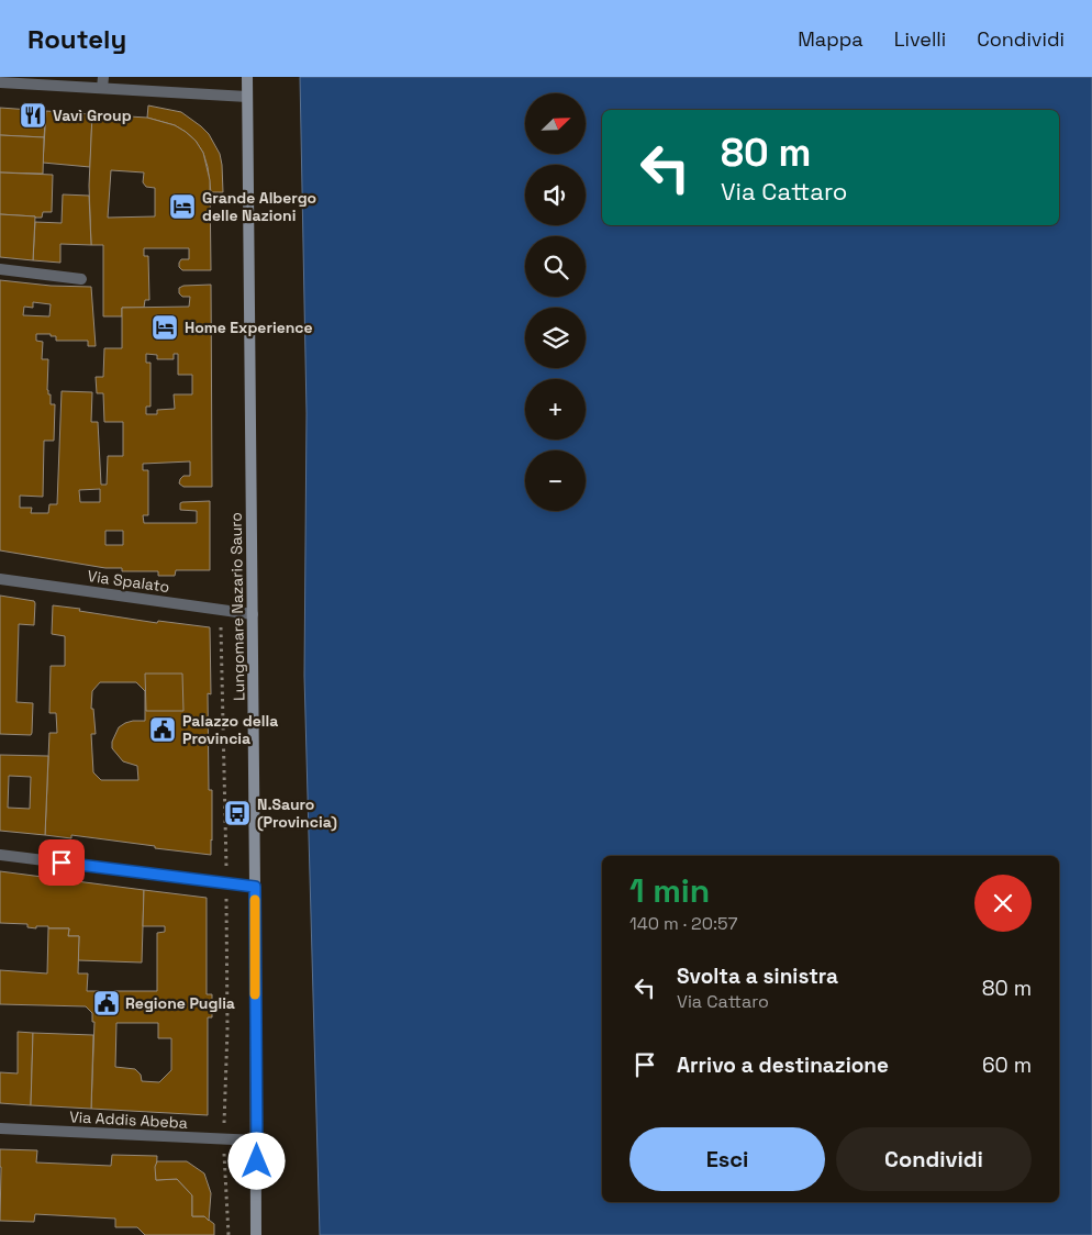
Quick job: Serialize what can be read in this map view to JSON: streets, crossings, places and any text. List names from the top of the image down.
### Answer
{
  "streets": {
    "main road": ["Lungomare Nazario Sauro"],
    "street": ["Via Spalato", "Via Addis Abeba"]
  },
  "crossings": [
    ["Via Spalato", "Lungomare Nazario Sauro"],
    ["Lungomare Nazario Sauro", "Via Addis Abeba"]
  ],
  "places": {
    "restaurant": ["Vavì Group"],
    "hotel": ["Grande Albergo delle Nazioni", "Home Experience"],
    "public building": ["Palazzo della Provincia", "Regione Puglia"],
    "bus stop": ["N.Sauro (Provincia)"]
  },
  "north": "top right",
  "page": {
    "header": "Routely",
    "nav": ["Mappa", "Livelli", "Condividi"],
    "map_buttons": ["+", "−"],
    "turn": ["80 m", "Via Cattaro"],
    "heading": ["1 min", "140 m · 20:57"],
    "list": [
      {
        "name": "Svolta a sinistra",
        "note": "Via Cattaro",
        "value": "80 m"
      },
      {
        "name": "Arrivo a destinazione",
        "value": "60 m"
      }
    ],
    "buttons": ["Esci", "Condividi"]
  }
}
